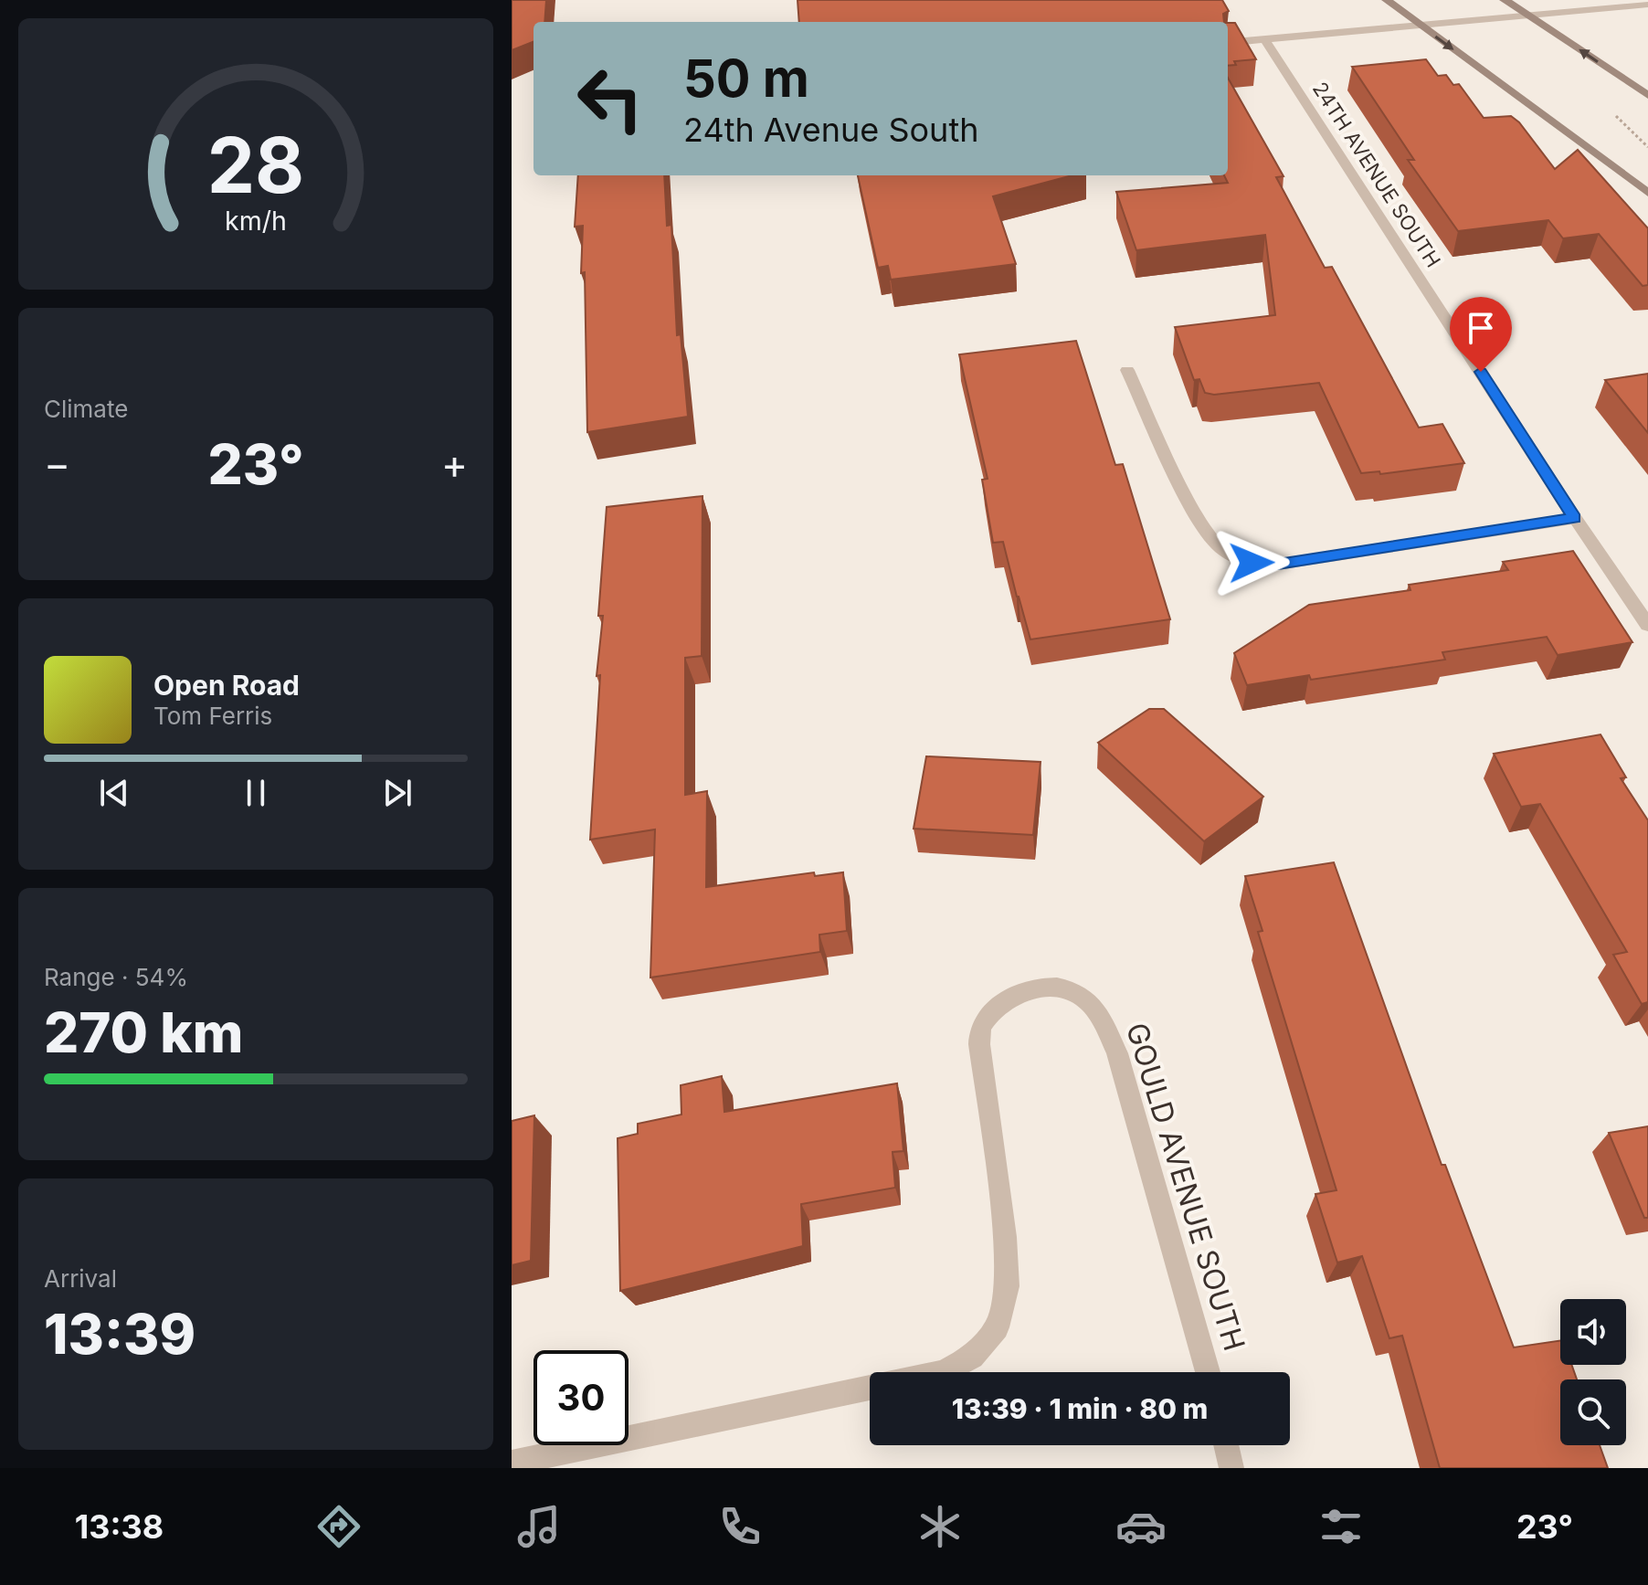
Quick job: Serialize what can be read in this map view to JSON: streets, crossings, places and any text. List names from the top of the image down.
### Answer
{
  "streets": {
    "street": ["24TH AVENUE SOUTH", "GOULD AVENUE SOUTH"]
  },
  "page": {
    "turn": ["50 m", "24th Avenue South"],
    "tile": [
      "Climate",
      ["Range · 54%", "270 km"],
      ["Arrival", "13:39"]
    ],
    "heat": ["−", "23°", "+"],
    "song": ["Open Road", "Tom Ferris"],
    "limit": "30",
    "trip": "13:39 · 1 min · 80 m",
    "tabs": ["13:38", "23°"],
    "gauge": ["28", "km/h"]
  }
}
